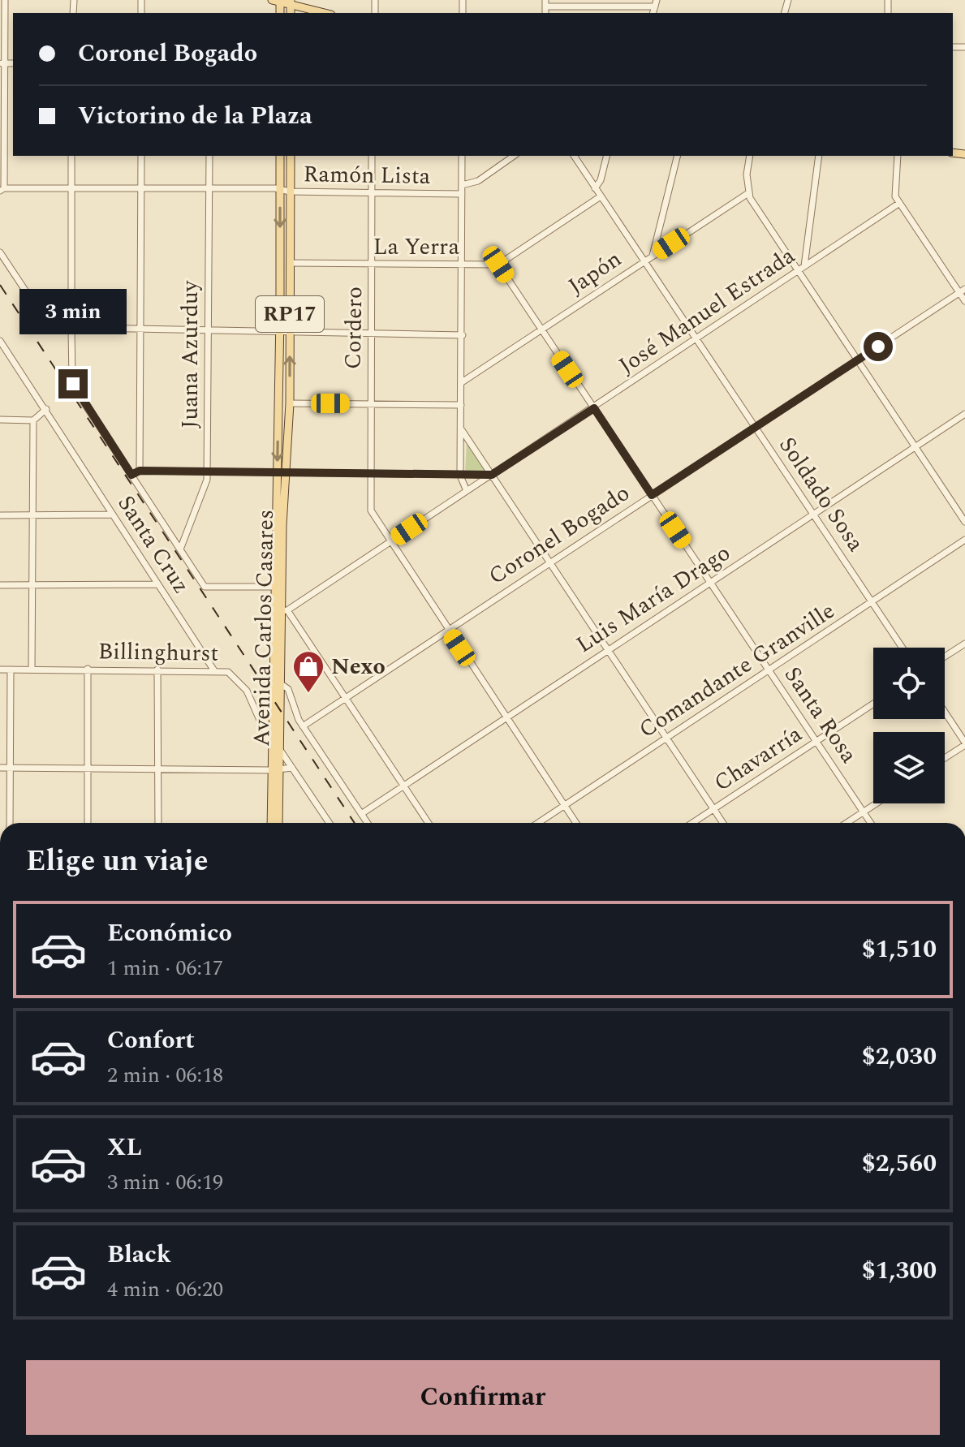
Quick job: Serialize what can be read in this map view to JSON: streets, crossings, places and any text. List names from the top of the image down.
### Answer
{
  "streets": {
    "main road": ["RP17", "Avenida Carlos Casares"],
    "street": [
      "Ramón Lista",
      "La Yerra",
      "Japón",
      "José Manuel Estrada",
      "Cordero",
      "Juana Azurduy",
      "Soldado Sosa",
      "Coronel Bogado",
      "Santa Cruz",
      "Luis María Drago",
      "Billinghurst",
      "Comandante Granville",
      "Santa Rosa",
      "Chavarría"
    ]
  },
  "crossings": [
    ["Ramón Lista", "Cordero"],
    ["Ramón Lista", "Juana Azurduy"],
    ["Ramón Lista", "Avenida Carlos Casares"],
    ["La Yerra", "Cordero"],
    ["La Yerra", "Avenida Carlos Casares"],
    ["La Yerra", "Santa Rosa"],
    ["Japón", "Soldado Sosa"],
    ["Japón", "Santa Rosa"],
    ["José Manuel Estrada", "Cordero"],
    ["José Manuel Estrada", "Soldado Sosa"],
    ["José Manuel Estrada", "Avenida Carlos Casares"],
    ["José Manuel Estrada", "Santa Rosa"],
    ["Cordero", "Coronel Bogado"],
    ["Cordero", "Luis María Drago"],
    ["Cordero", "Comandante Granville"],
    ["Soldado Sosa", "Coronel Bogado"],
    ["Soldado Sosa", "Luis María Drago"],
    ["Soldado Sosa", "Comandante Granville"],
    ["Coronel Bogado", "Santa Rosa"],
    ["Santa Cruz", "Billinghurst"],
    ["Luis María Drago", "Santa Rosa"],
    ["Avenida Carlos Casares", "Billinghurst"],
    ["Comandante Granville", "Santa Rosa"],
    ["Santa Rosa", "Chavarría"]
  ],
  "places": {
    "shop": ["Nexo"]
  },
  "page": {
    "banner": ["Coronel Bogado", "Victorino de la Plaza"],
    "bubble": "3 min",
    "heading": "Elige un viaje",
    "list": [
      {
        "name": "Económico",
        "note": "1 min · 06:17",
        "value": "$1,510"
      },
      {
        "name": "Confort",
        "note": "2 min · 06:18",
        "value": "$2,030"
      },
      {
        "name": "XL",
        "note": "3 min · 06:19",
        "value": "$2,560"
      },
      {
        "name": "Black",
        "note": "4 min · 06:20",
        "value": "$1,300"
      }
    ],
    "buttons": "Confirmar"
  }
}
